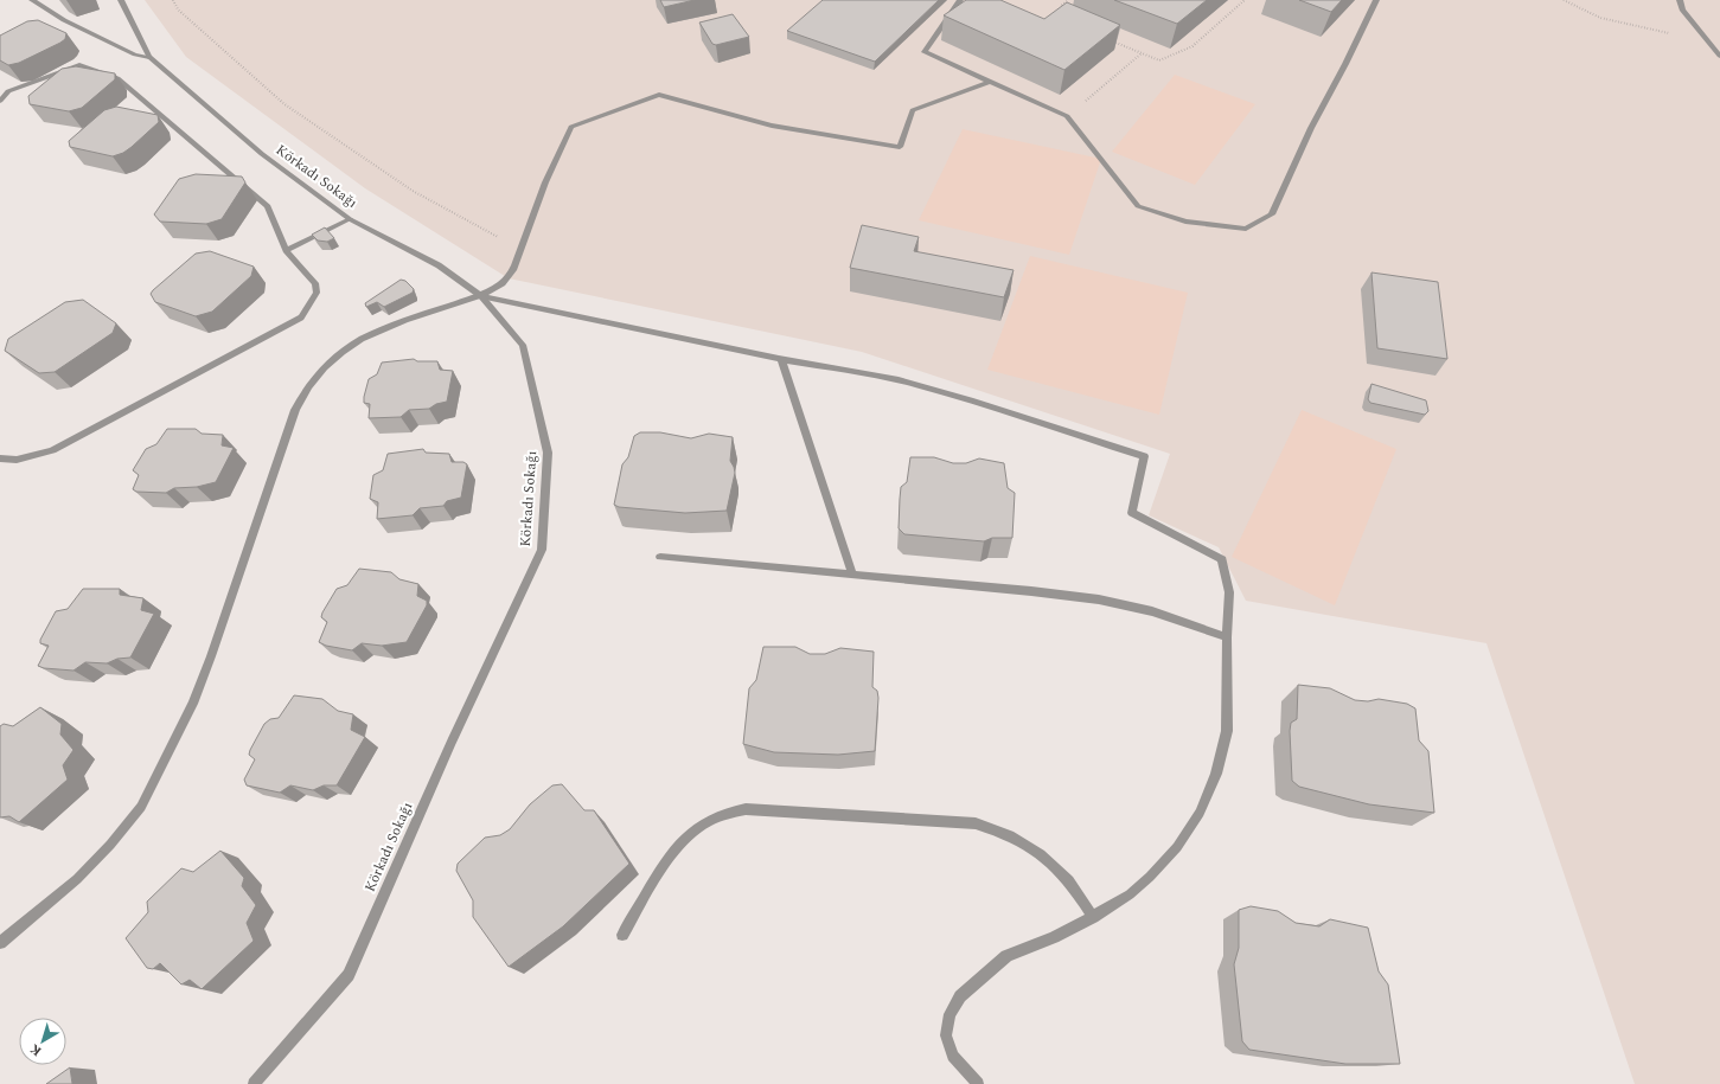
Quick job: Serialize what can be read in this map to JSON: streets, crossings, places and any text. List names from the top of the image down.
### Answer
{
  "streets": {
    "street": ["Körkadı Sokağı"]
  },
  "north": "bottom left"
}
